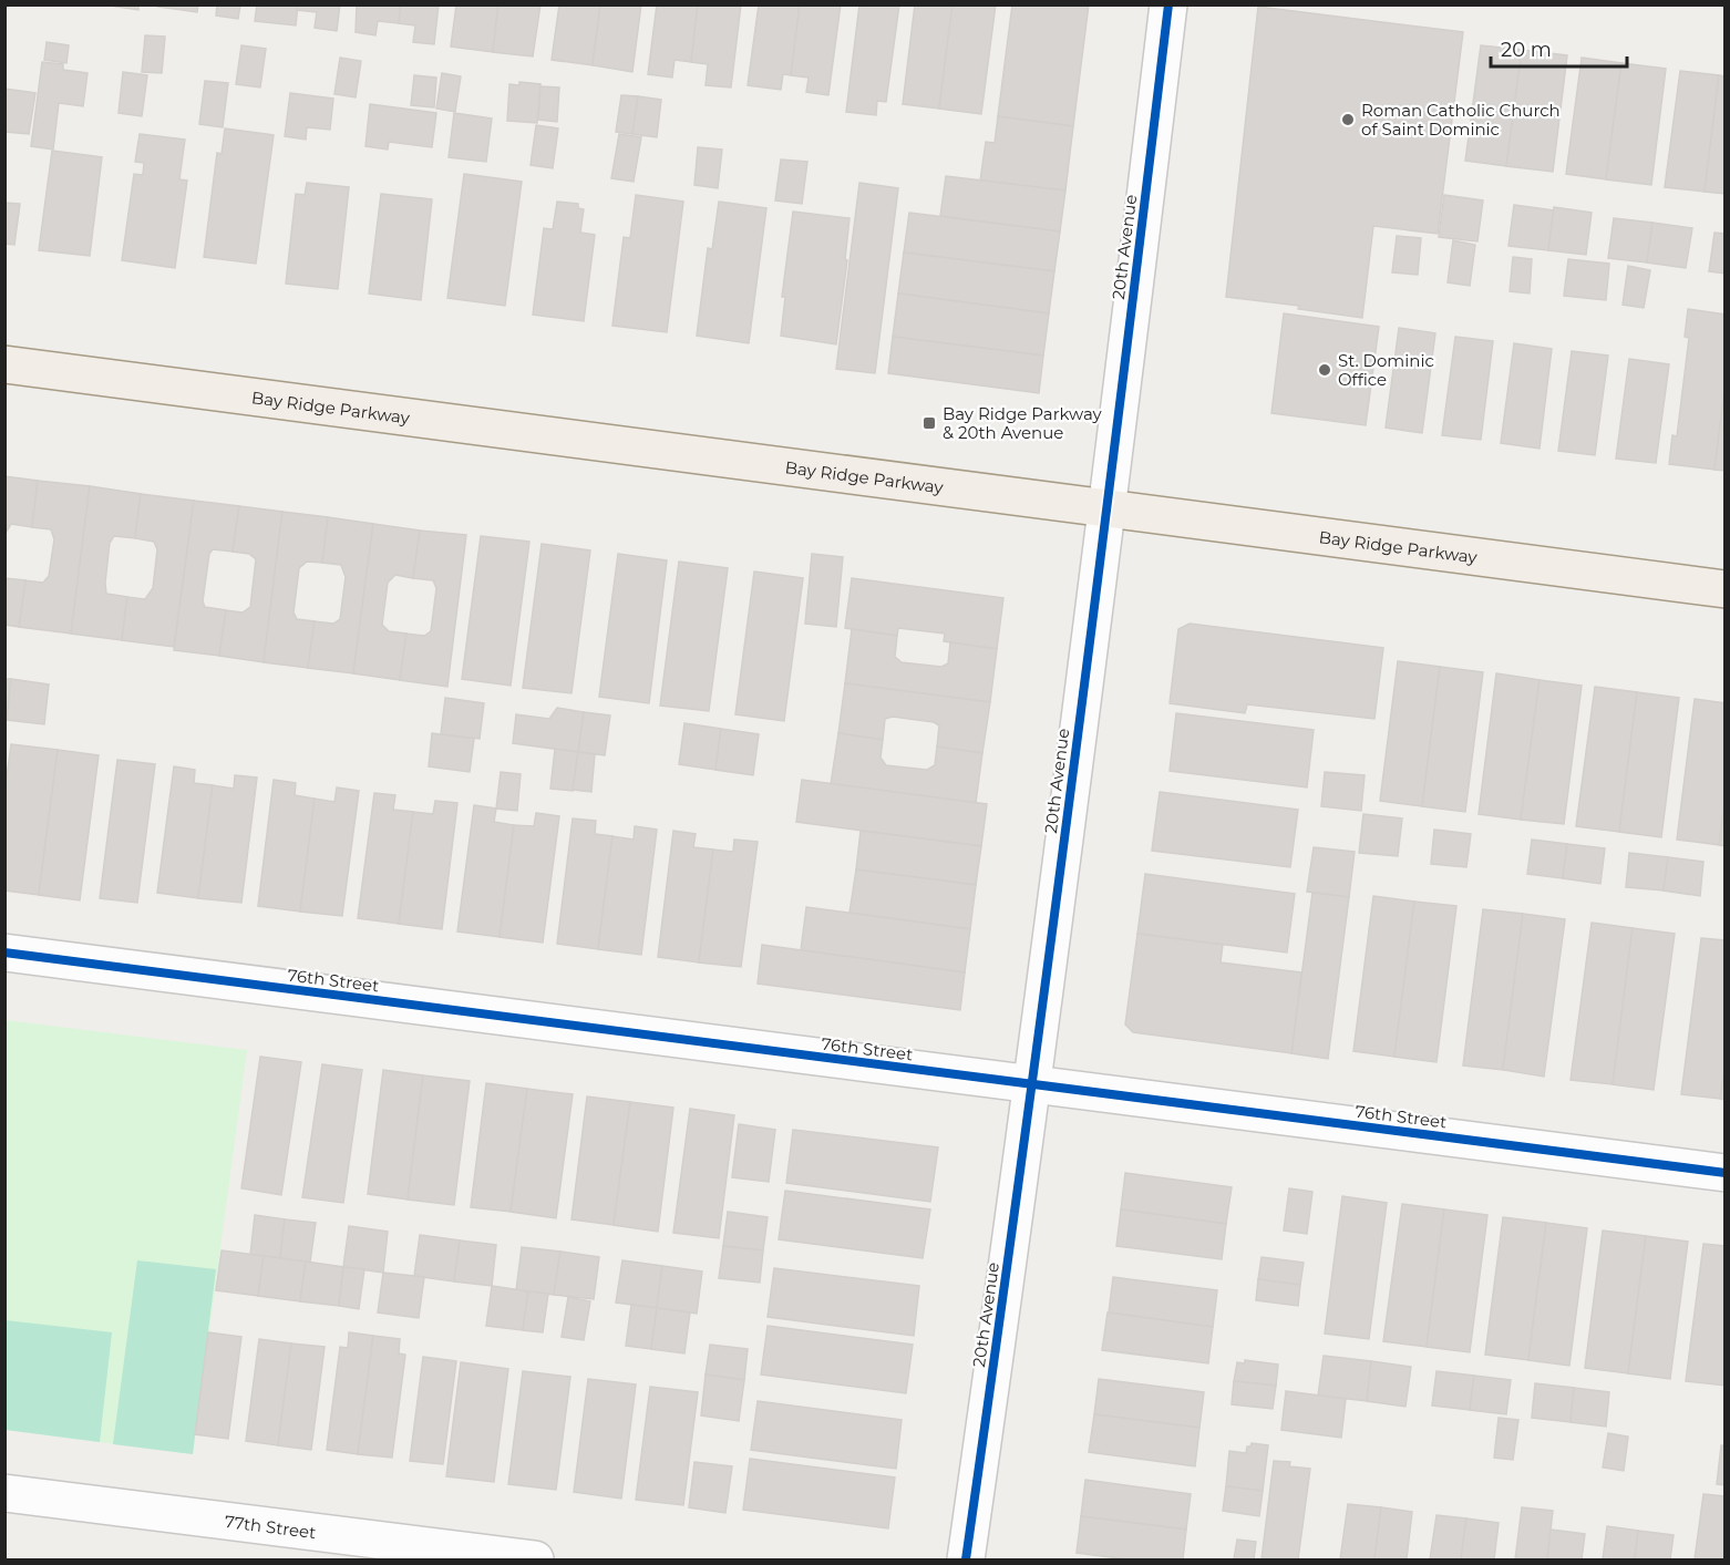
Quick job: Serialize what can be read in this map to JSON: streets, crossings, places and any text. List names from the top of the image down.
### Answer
{
  "streets": {
    "main road": ["Bay Ridge Parkway"],
    "street": ["20th Avenue", "76th Street", "77th Street"]
  },
  "crossings": [
    ["20th Avenue", "Bay Ridge Parkway"],
    ["20th Avenue", "76th Street"]
  ],
  "places": {
    "other": ["Roman Catholic Church of Saint Dominic", "St. Dominic Office"],
    "transit": ["Bay Ridge Parkway & 20th Avenue"]
  },
  "scale_bar": "20 m"
}
